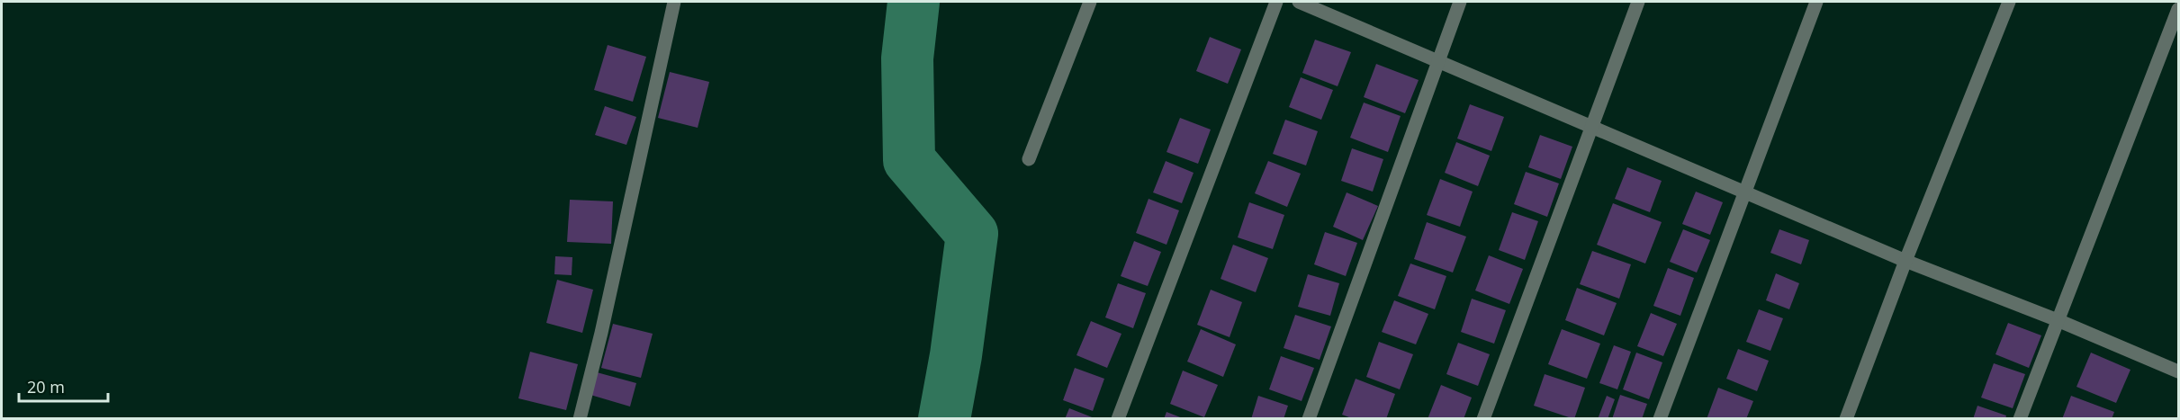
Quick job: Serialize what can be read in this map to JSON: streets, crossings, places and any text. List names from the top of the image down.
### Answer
{
  "scale_bar": "20 m"
}
